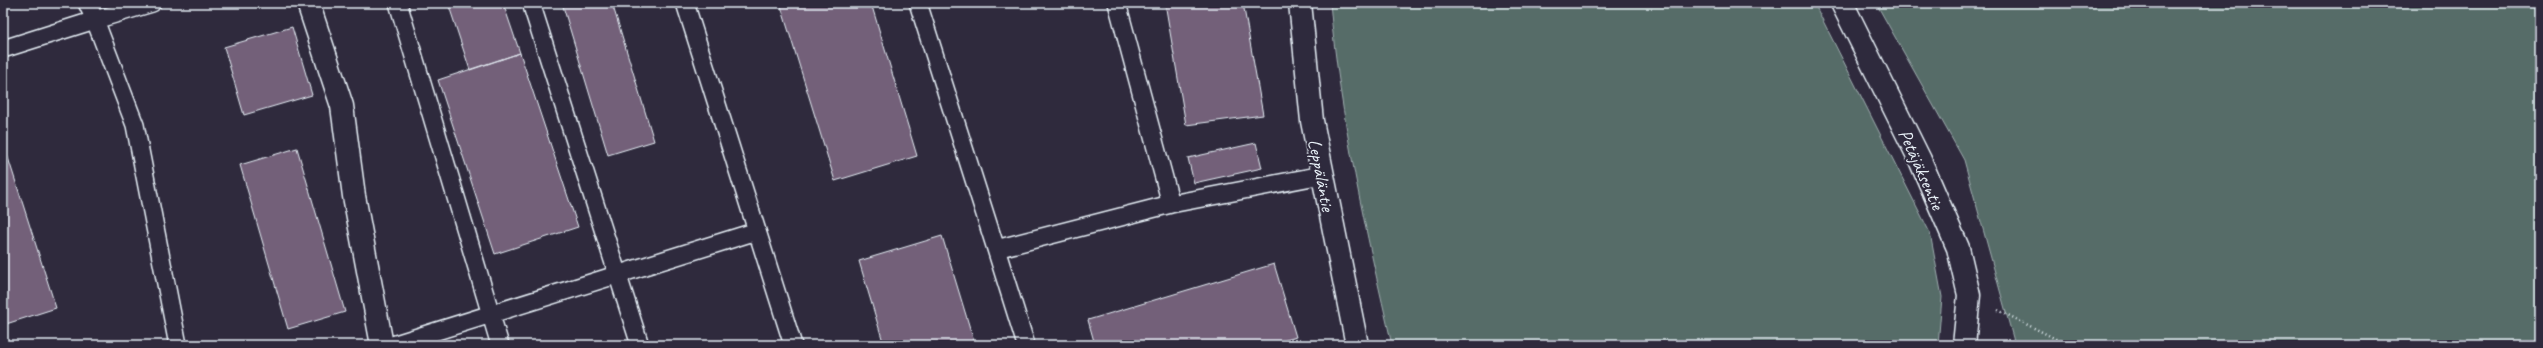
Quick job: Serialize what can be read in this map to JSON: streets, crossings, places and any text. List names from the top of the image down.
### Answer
{
  "streets": {
    "street": ["Petäjäksentie", "Leppäläntie"]
  }
}
